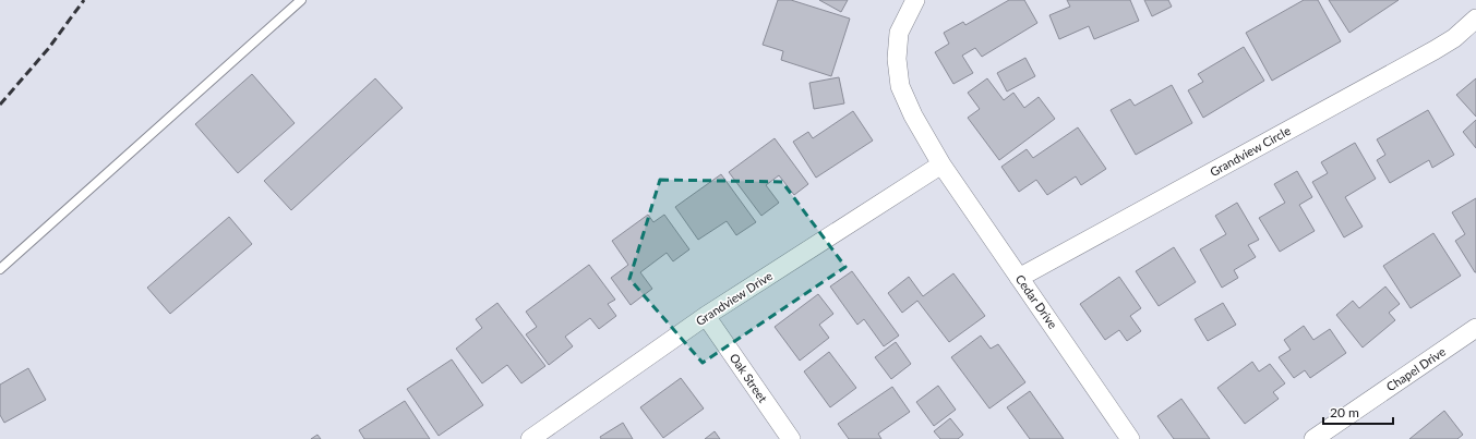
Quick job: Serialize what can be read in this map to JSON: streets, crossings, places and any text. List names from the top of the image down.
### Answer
{
  "streets": {
    "street": [
      "Grandview Circle",
      "Grandview Drive",
      "Cedar Drive",
      "Chapel Drive",
      "Oak Street"
    ]
  },
  "crossings": [
    ["Grandview Circle", "Cedar Drive"],
    ["Grandview Drive", "Cedar Drive"],
    ["Grandview Drive", "Oak Street"]
  ],
  "scale_bar": "20 m"
}
